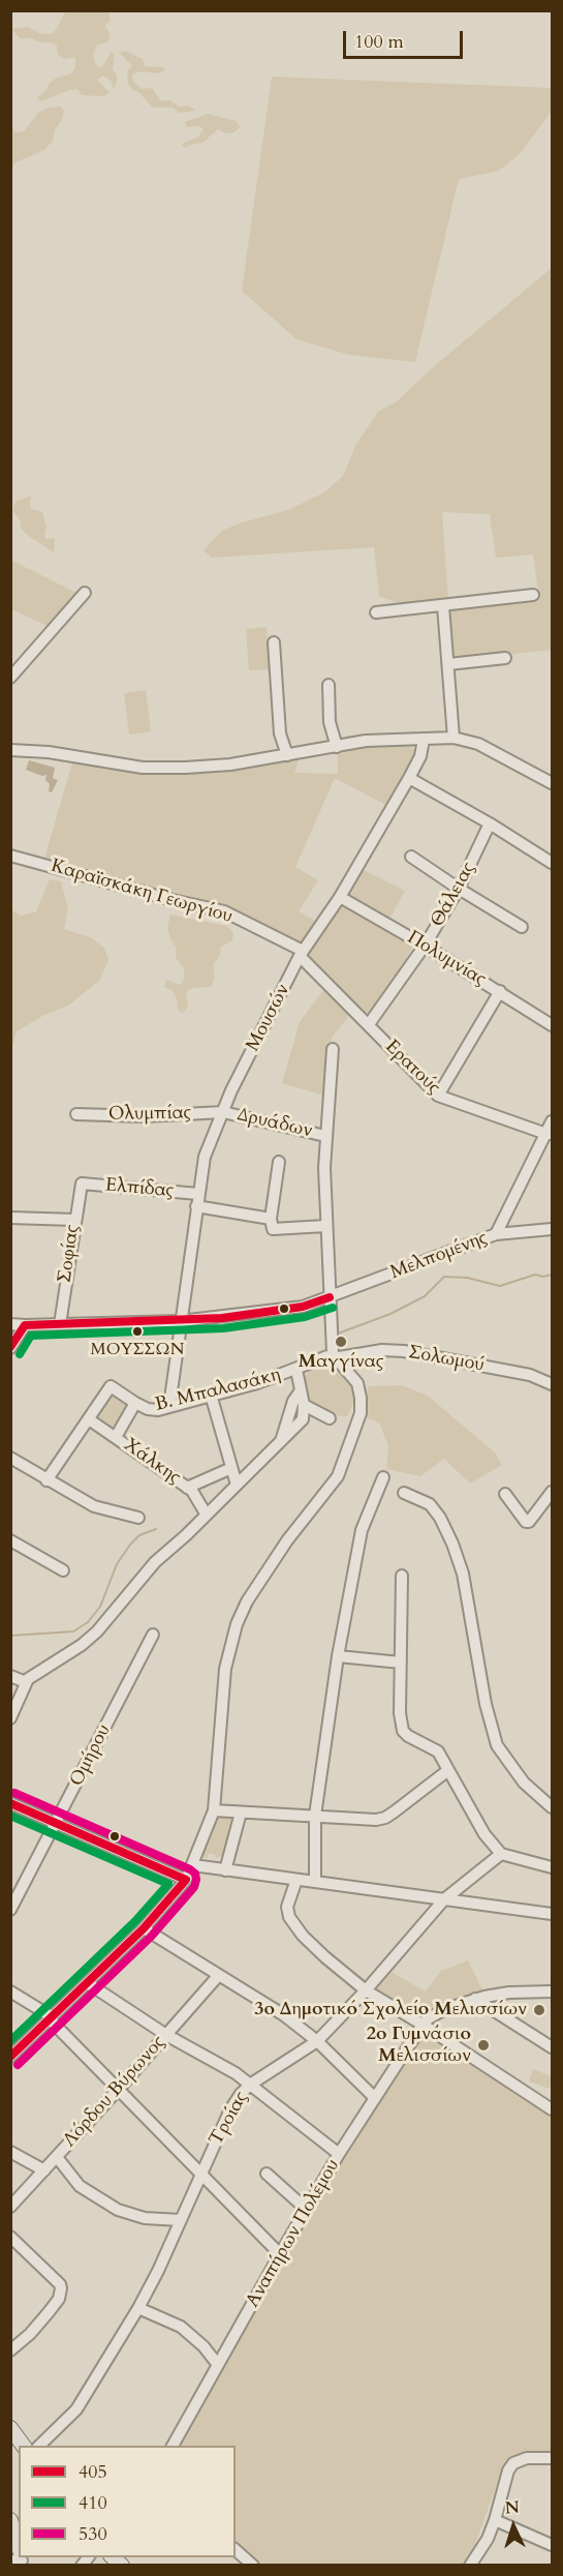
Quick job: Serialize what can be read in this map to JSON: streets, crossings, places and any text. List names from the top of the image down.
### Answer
{
  "streets": {
    "street": [
      "Καραϊσκάκη Γεωργίου",
      "Θάλειας",
      "Πολυμνίας",
      "Μουσών",
      "Ερατούς",
      "Ολυμπίας",
      "Δρυάδων",
      "Ελπίδας",
      "Σοφίας",
      "Μελπομένης",
      "Σολωμού",
      "Β. Μπαλασάκη",
      "Χάλκης",
      "Ομήρου",
      "Λόρδου Βύρωνος",
      "Τροίας",
      "Αναπήρων Πολέμου"
    ]
  },
  "crossings": [
    ["Καραϊσκάκη Γεωργίου", "Μουσών"],
    ["Καραϊσκάκη Γεωργίου", "Ερατούς"],
    ["Θάλειας", "Πολυμνίας"],
    ["Θάλειας", "Ερατούς"],
    ["Πολυμνίας", "Μουσών"],
    ["Μουσών", "Ερατούς"],
    ["Μουσών", "Ολυμπίας"],
    ["Μουσών", "Δρυάδων"],
    ["Μουσών", "Ελπίδας"],
    ["Μουσών", "Μελπομένης"],
    ["Μουσών", "Β. Μπαλασάκη"],
    ["Ολυμπίας", "Δρυάδων"],
    ["Ελπίδας", "Σοφίας"],
    ["Σοφίας", "Μελπομένης"],
    ["Σολωμού", "Β. Μπαλασάκη"],
    ["Β. Μπαλασάκη", "Χάλκης"]
  ],
  "places": [
    "ΜΟΥΣΣΩΝ",
    "Μαγγίνας",
    "3ο Δημοτικό Σχολείο Μελισσίων",
    "2ο Γυμνάσιο Μελισσίων"
  ],
  "lines": ["transit line 405", "transit line 410", "transit line 530"],
  "legend": ["405", "410", "530"],
  "scale_bar": "100 m",
  "north": "top"
}
